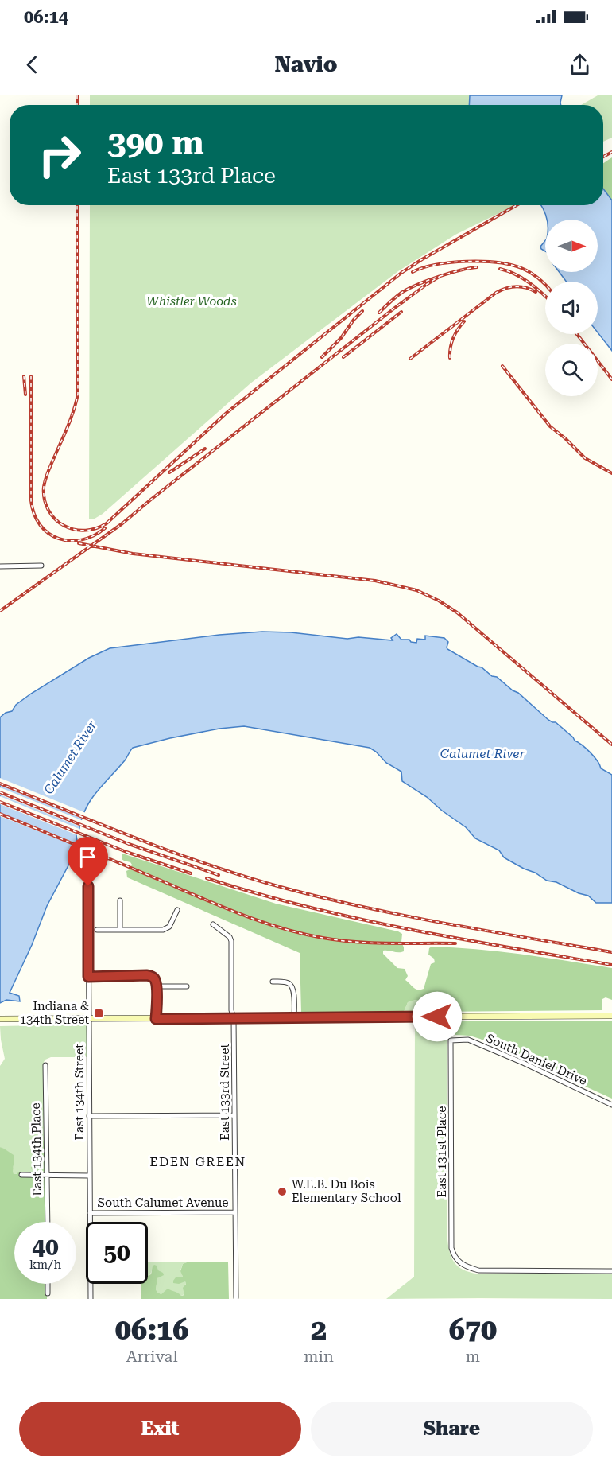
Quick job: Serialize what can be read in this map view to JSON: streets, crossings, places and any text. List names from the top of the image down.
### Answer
{
  "streets": {
    "street": [
      "South Daniel Drive",
      "East 134th Street",
      "East 133rd Street",
      "East 134th Place",
      "East 131st Place",
      "South Calumet Avenue"
    ]
  },
  "crossings": [
    ["South Daniel Drive", "East 131st Place"],
    ["East 134th Street", "South Calumet Avenue"],
    ["East 133rd Street", "South Calumet Avenue"]
  ],
  "districts": ["EDEN GREEN"],
  "water": ["Calumet River"],
  "parks": ["Whistler Woods"],
  "places": {
    "transit": ["Indiana & 134th Street"],
    "other": ["W.E.B. Du Bois Elementary School"]
  },
  "north": "right",
  "page": {
    "status": "06:14",
    "header": "Navio",
    "turn": ["390 m", "East 133rd Place"],
    "speed": "40 km/h",
    "limit": "50",
    "eta": [
      "06:16",
      "Arrival",
      "2",
      "min",
      "670",
      "m"
    ],
    "buttons": ["Exit", "Share"]
  }
}
